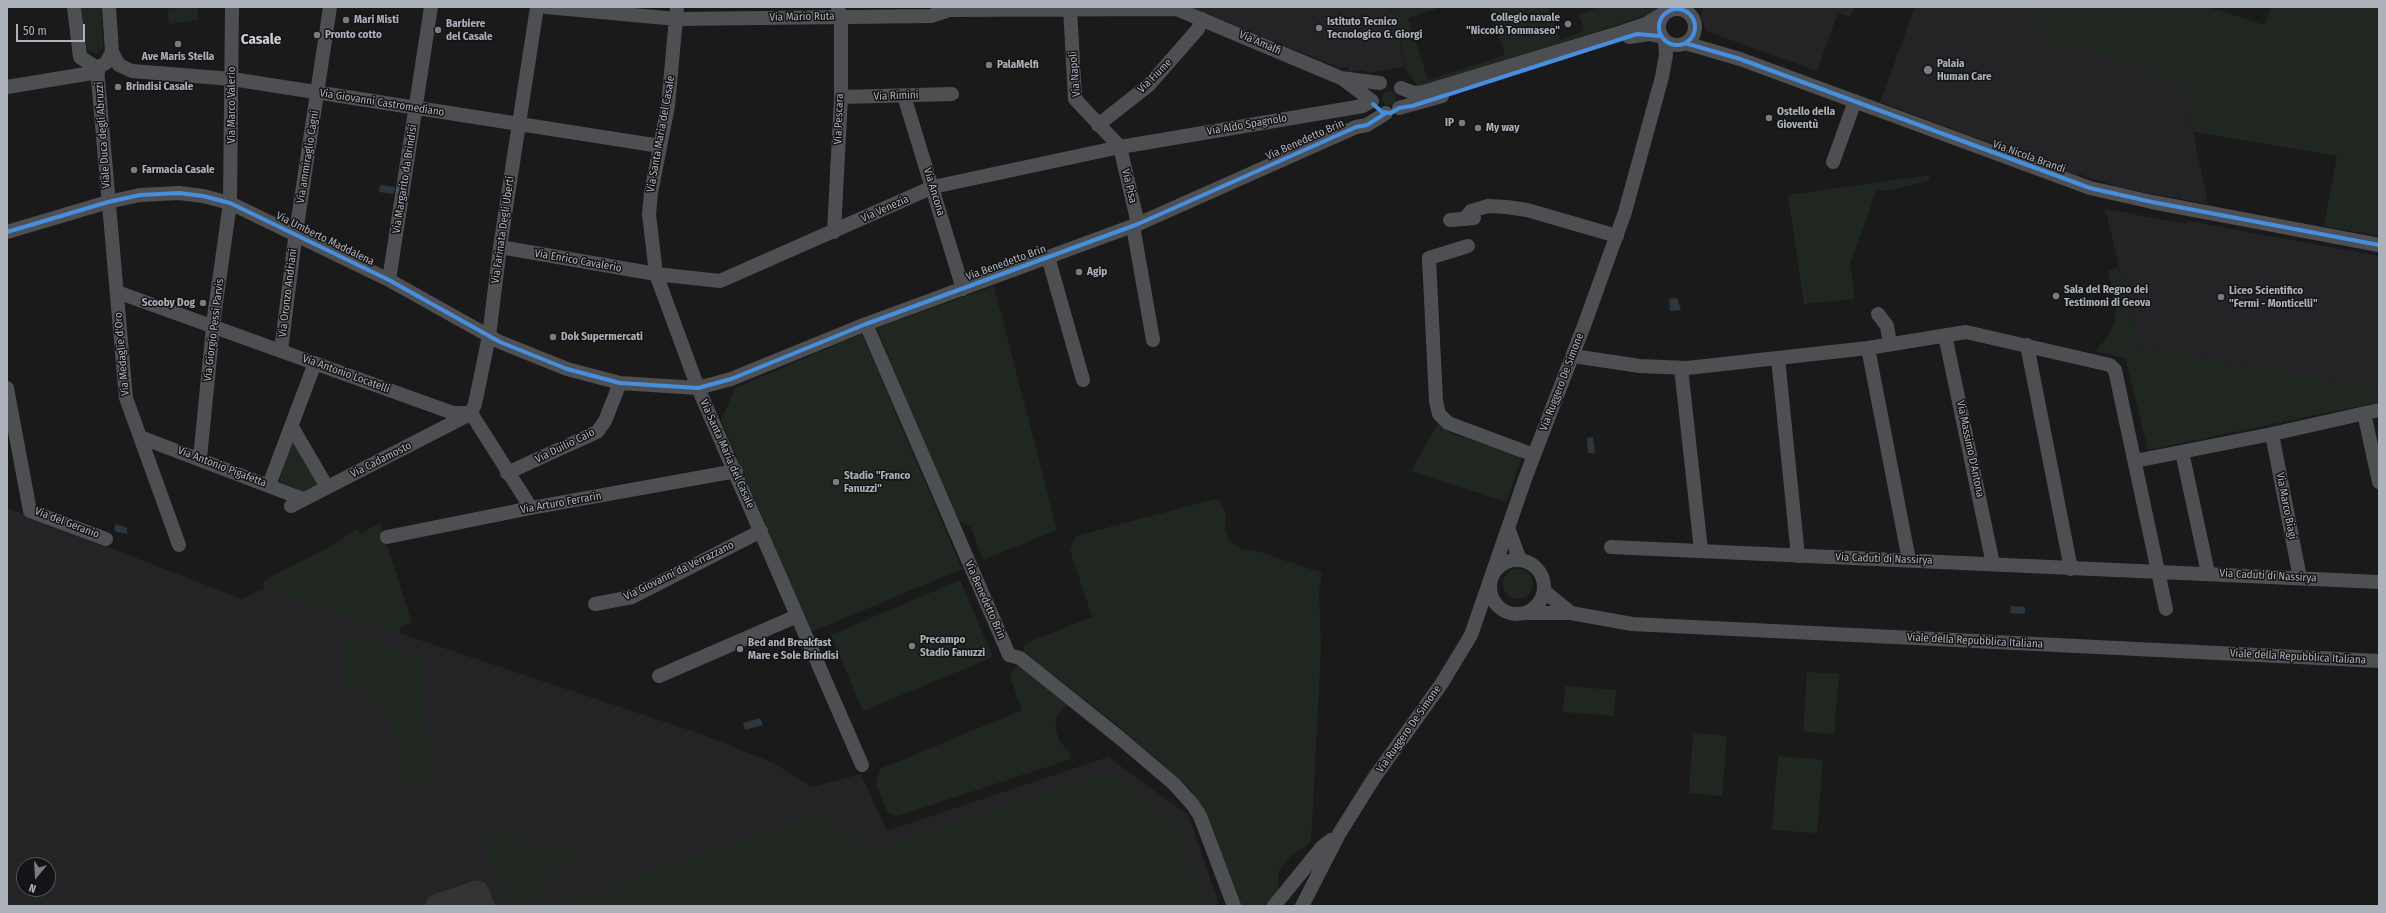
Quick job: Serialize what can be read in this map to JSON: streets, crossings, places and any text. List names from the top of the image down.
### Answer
{
  "streets": {
    "street": [
      "Via Mario Ruta",
      "Via Amalfi",
      "Via Napoli",
      "Via Fiume",
      "Via Rimini",
      "Via Giovanni Castromediano",
      "Via Marco Valerio",
      "Via Pescara",
      "Via Aldo Spagnolo",
      "Via Santa Maria del Casale",
      "Viale Duca degli Abruzzi",
      "Via Benedetto Brin",
      "Via ammiraglio Cagni",
      "Via Nicola Brandi",
      "Via Margarito da Brindisi",
      "Via Pisa",
      "Via Ancona",
      "Via Venezia",
      "Via Farinata Degli Uberti",
      "Via Umberto Maddalena",
      "Via Enrico Cavalerio",
      "Via Oronzo Andriani",
      "Via Giorgio Pessi Parvis",
      "Via Medaglie d'Oro",
      "Via Antonio Locatelli",
      "Via Ruggero De Simone",
      "Via Duilio Caio",
      "Via Massimo D'Antona",
      "Via Cadamosto",
      "Via Antonio Pigafetta",
      "Via Arturo Ferrarin",
      "Via Marco Biagi",
      "Via del Geranio",
      "Via Caduti di Nassirya",
      "Via Giovanni da Verrazzano",
      "Viale della Repubblica Italiana"
    ]
  },
  "crossings": [
    ["Via Mario Ruta", "Via Amalfi"],
    ["Via Mario Ruta", "Via Napoli"],
    ["Via Mario Ruta", "Via Pescara"],
    ["Via Mario Ruta", "Via Santa Maria del Casale"],
    ["Via Amalfi", "Via Napoli"],
    ["Via Amalfi", "Via Fiume"],
    ["Via Amalfi", "Via Aldo Spagnolo"],
    ["Via Amalfi", "Via Benedetto Brin"],
    ["Via Napoli", "Via Fiume"],
    ["Via Napoli", "Via Aldo Spagnolo"],
    ["Via Napoli", "Via Pisa"],
    ["Via Napoli", "Via Venezia"],
    ["Via Rimini", "Via Pescara"],
    ["Via Rimini", "Via Ancona"],
    ["Via Giovanni Castromediano", "Via Marco Valerio"],
    ["Via Giovanni Castromediano", "Via Santa Maria del Casale"],
    ["Via Giovanni Castromediano", "Viale Duca degli Abruzzi"],
    ["Via Giovanni Castromediano", "Via ammiraglio Cagni"],
    ["Via Giovanni Castromediano", "Via Margarito da Brindisi"],
    ["Via Giovanni Castromediano", "Via Farinata Degli Uberti"],
    ["Via Marco Valerio", "Via Umberto Maddalena"],
    ["Via Marco Valerio", "Via Giorgio Pessi Parvis"],
    ["Via Pescara", "Via Venezia"],
    ["Via Aldo Spagnolo", "Via Benedetto Brin"],
    ["Via Aldo Spagnolo", "Via Pisa"],
    ["Via Aldo Spagnolo", "Via Venezia"],
    ["Via Santa Maria del Casale", "Via Benedetto Brin"],
    ["Via Santa Maria del Casale", "Via Venezia"],
    ["Via Santa Maria del Casale", "Via Enrico Cavalerio"],
    ["Via Santa Maria del Casale", "Via Arturo Ferrarin"],
    ["Via Santa Maria del Casale", "Via Giovanni da Verrazzano"],
    ["Viale Duca degli Abruzzi", "Via Umberto Maddalena"],
    ["Viale Duca degli Abruzzi", "Via Medaglie d'Oro"],
    ["Via Benedetto Brin", "Via Nicola Brandi"],
    ["Via Benedetto Brin", "Via Pisa"],
    ["Via Benedetto Brin", "Via Ancona"],
    ["Via Benedetto Brin", "Via Umberto Maddalena"],
    ["Via Benedetto Brin", "Via Ruggero De Simone"],
    ["Via Benedetto Brin", "Via Duilio Caio"],
    ["Via ammiraglio Cagni", "Via Umberto Maddalena"],
    ["Via ammiraglio Cagni", "Via Oronzo Andriani"],
    ["Via Nicola Brandi", "Via Ruggero De Simone"],
    ["Via Margarito da Brindisi", "Via Umberto Maddalena"],
    ["Via Pisa", "Via Venezia"],
    ["Via Ancona", "Via Venezia"],
    ["Via Venezia", "Via Enrico Cavalerio"],
    ["Via Farinata Degli Uberti", "Via Umberto Maddalena"],
    ["Via Farinata Degli Uberti", "Via Enrico Cavalerio"],
    ["Via Farinata Degli Uberti", "Via Antonio Locatelli"],
    ["Via Farinata Degli Uberti", "Via Cadamosto"],
    ["Via Umberto Maddalena", "Via Oronzo Andriani"],
    ["Via Umberto Maddalena", "Via Giorgio Pessi Parvis"],
    ["Via Umberto Maddalena", "Via Medaglie d'Oro"],
    ["Via Umberto Maddalena", "Via Duilio Caio"],
    ["Via Oronzo Andriani", "Via Antonio Locatelli"],
    ["Via Giorgio Pessi Parvis", "Via Antonio Locatelli"],
    ["Via Giorgio Pessi Parvis", "Via Antonio Pigafetta"],
    ["Via Medaglie d'Oro", "Via Antonio Locatelli"],
    ["Via Medaglie d'Oro", "Via Antonio Pigafetta"],
    ["Via Antonio Locatelli", "Via Cadamosto"],
    ["Via Ruggero De Simone", "Viale della Repubblica Italiana"],
    ["Via Massimo D'Antona", "Via Caduti di Nassirya"],
    ["Via Cadamosto", "Via Antonio Pigafetta"],
    ["Via Marco Biagi", "Via Caduti di Nassirya"]
  ],
  "districts": ["Casale"],
  "places": [
    "Mari Misti",
    "Collegio navale \"Niccolò Tommaseo\"",
    "Istituto Tecnico Tecnologico G. Giorgi",
    "Barbiere del Casale",
    "Pronto cotto",
    "Ave Maris Stella",
    "PalaMelfi",
    "Palaia Human Care",
    "Brindisi Casale",
    "Ostello della Gioventù",
    "IP",
    "My way",
    "Farmacia Casale",
    "Agip",
    "Sala del Regno dei Testimoni di Geova",
    "Liceo Scientifico \"Fermi - Monticelli\"",
    "Scooby Dog",
    "Dok Supermercati",
    "Stadio \"Franco Fanuzzi\"",
    "Precampo Stadio Fanuzzi",
    "Bed and Breakfast Mare e Sole Brindisi"
  ],
  "scale_bar": "50 m",
  "north": "bottom"
}
